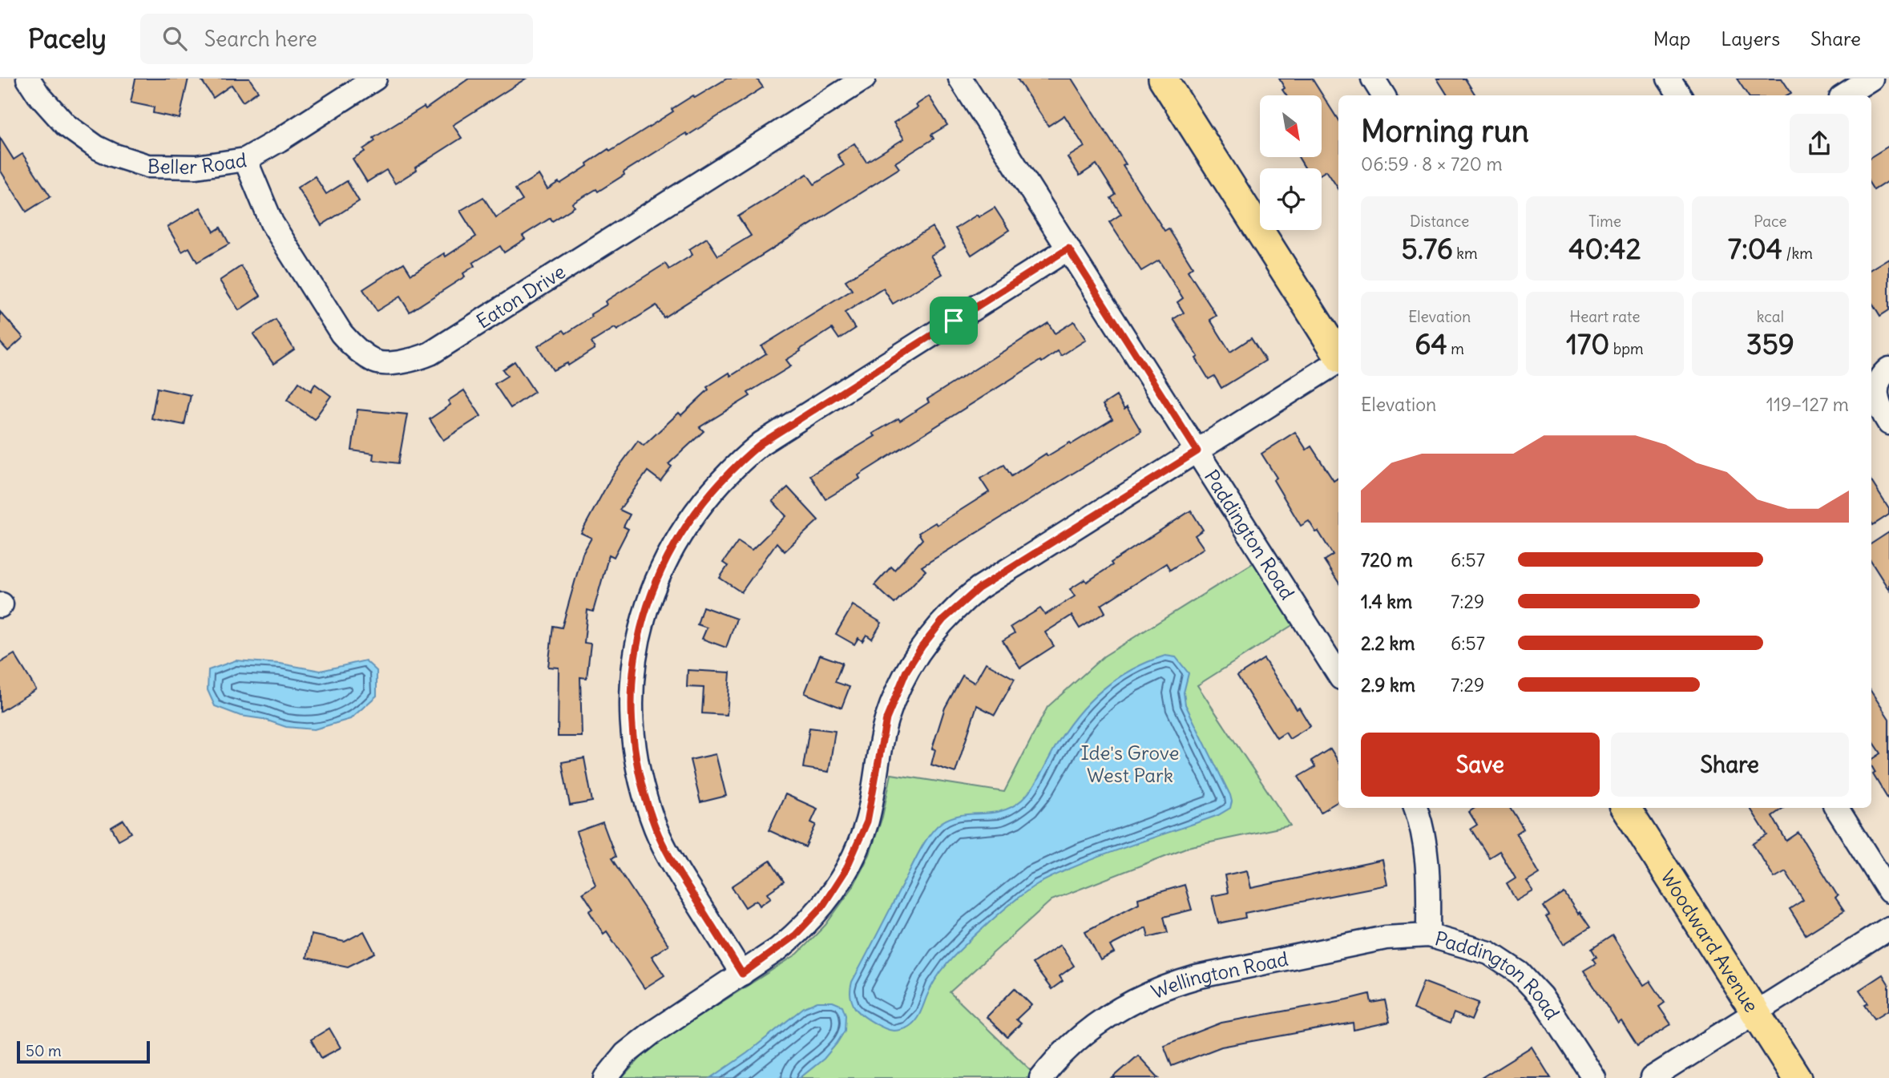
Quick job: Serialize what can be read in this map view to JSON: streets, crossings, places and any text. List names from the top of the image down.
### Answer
{
  "streets": {
    "main road": ["Woodward Avenue"],
    "street": [
      "Beller Road",
      "Eaton Drive",
      "Paddington Road",
      "Wellington Road"
    ]
  },
  "crossings": [
    ["Beller Road", "Eaton Drive"],
    ["Paddington Road", "Wellington Road"]
  ],
  "parks": ["Ide's Grove West Park"],
  "scale_bar": "50 m",
  "north": "bottom right",
  "page": {
    "header": "Pacely",
    "search": "Search here",
    "nav": ["Map", "Layers", "Share"],
    "heading": ["Morning run", "06:59 · 8 × 720 m"],
    "stats": [
      ["Distance", "5.76 km"],
      ["Time", "40:42"],
      ["Pace", "7:04 /km"],
      ["Elevation", "64 m"],
      ["Heart rate", "170 bpm"],
      ["kcal", "359"]
    ],
    "chart": ["Elevation", "119–127 m"],
    "list": [
      {
        "name": "720 m",
        "note": "6:57"
      },
      {
        "name": "1.4 km",
        "note": "7:29"
      },
      {
        "name": "2.2 km",
        "note": "6:57"
      },
      {
        "name": "2.9 km",
        "note": "7:29"
      }
    ],
    "buttons": ["Save", "Share"],
    "scale": "50 m"
  }
}
